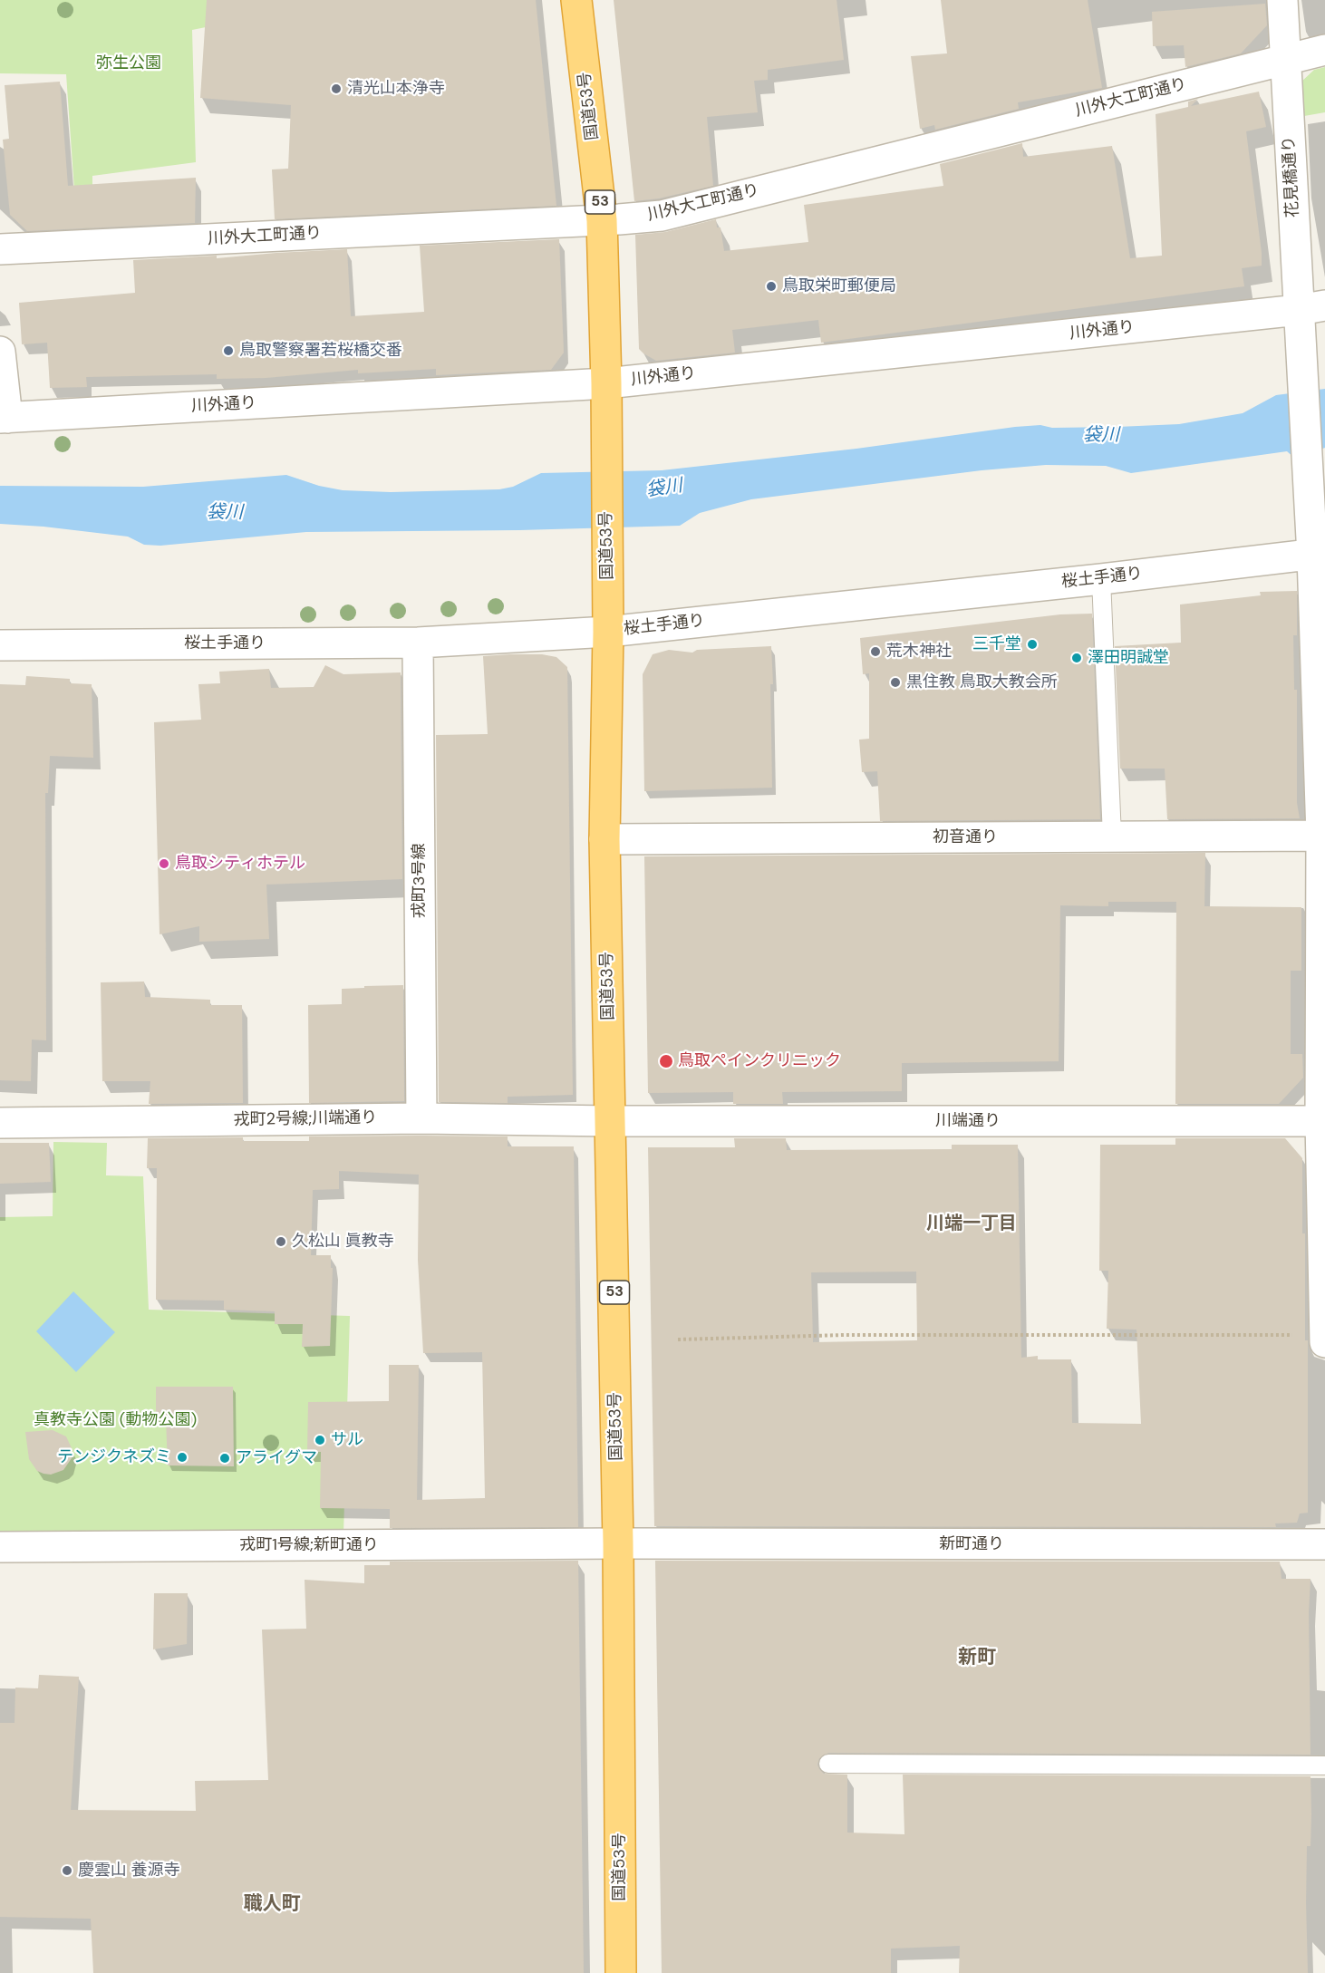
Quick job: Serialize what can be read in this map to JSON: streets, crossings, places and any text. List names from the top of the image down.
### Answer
{
  "streets": {
    "highway": ["国道53号", "53"],
    "street": [
      "川外大工町通り",
      "花見橋通り",
      "川外通り",
      "桜土手通り",
      "初音通り",
      "戎町3号線",
      "戎町2号線;川端通り",
      "川端通り",
      "新町通り",
      "戎町1号線;新町通り"
    ]
  },
  "crossings": [
    ["川外大工町通り", "国道53号"],
    ["川外大工町通り", "花見橋通り"],
    ["国道53号", "川外通り"],
    ["国道53号", "桜土手通り"],
    ["国道53号", "初音通り"],
    ["国道53号", "戎町2号線;川端通り"],
    ["国道53号", "川端通り"],
    ["国道53号", "新町通り"],
    ["国道53号", "戎町1号線;新町通り"],
    ["花見橋通り", "川外通り"],
    ["花見橋通り", "桜土手通り"],
    ["桜土手通り", "戎町3号線"],
    ["戎町3号線", "戎町2号線;川端通り"],
    ["戎町2号線;川端通り", "川端通り"],
    ["新町通り", "戎町1号線;新町通り"]
  ],
  "districts": ["川端一丁目", "新町", "職人町"],
  "water": ["袋川"],
  "parks": ["弥生公園", "真教寺公園 (動物公園)"],
  "places": [
    "清光山本浄寺",
    "鳥取栄町郵便局",
    "鳥取警察署若桜橋交番",
    "三千堂",
    "荒木神社",
    "澤田明誠堂",
    "黒住教 鳥取大教会所",
    "鳥取シティホテル",
    "鳥取ペインクリニック",
    "久松山 眞教寺",
    "サル",
    "テンジクネズミ",
    "アライグマ",
    "慶雲山 養源寺"
  ]
}
